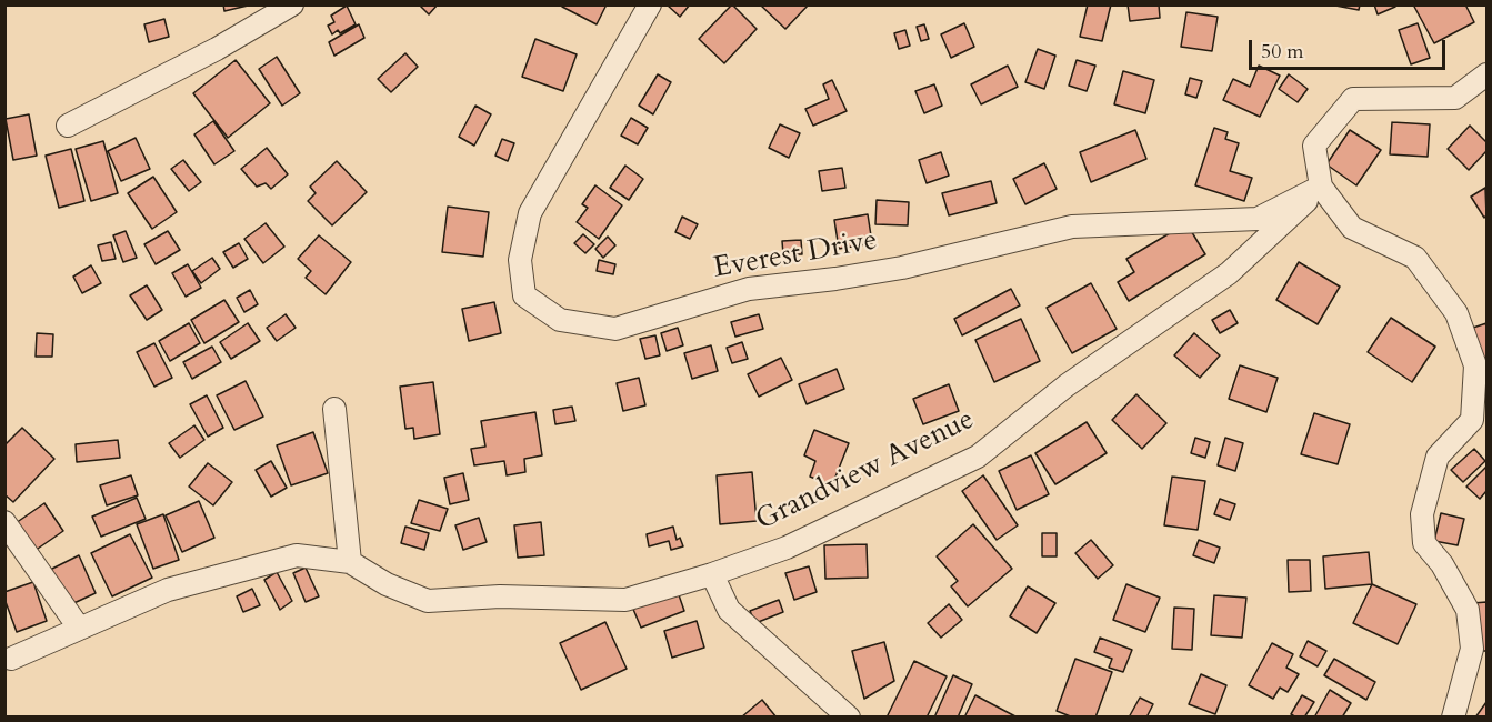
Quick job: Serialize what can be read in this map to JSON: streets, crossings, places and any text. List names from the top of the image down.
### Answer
{
  "streets": {
    "street": ["Everest Drive", "Grandview Avenue"]
  },
  "crossings": [
    ["Everest Drive", "Grandview Avenue"]
  ],
  "scale_bar": "50 m"
}
